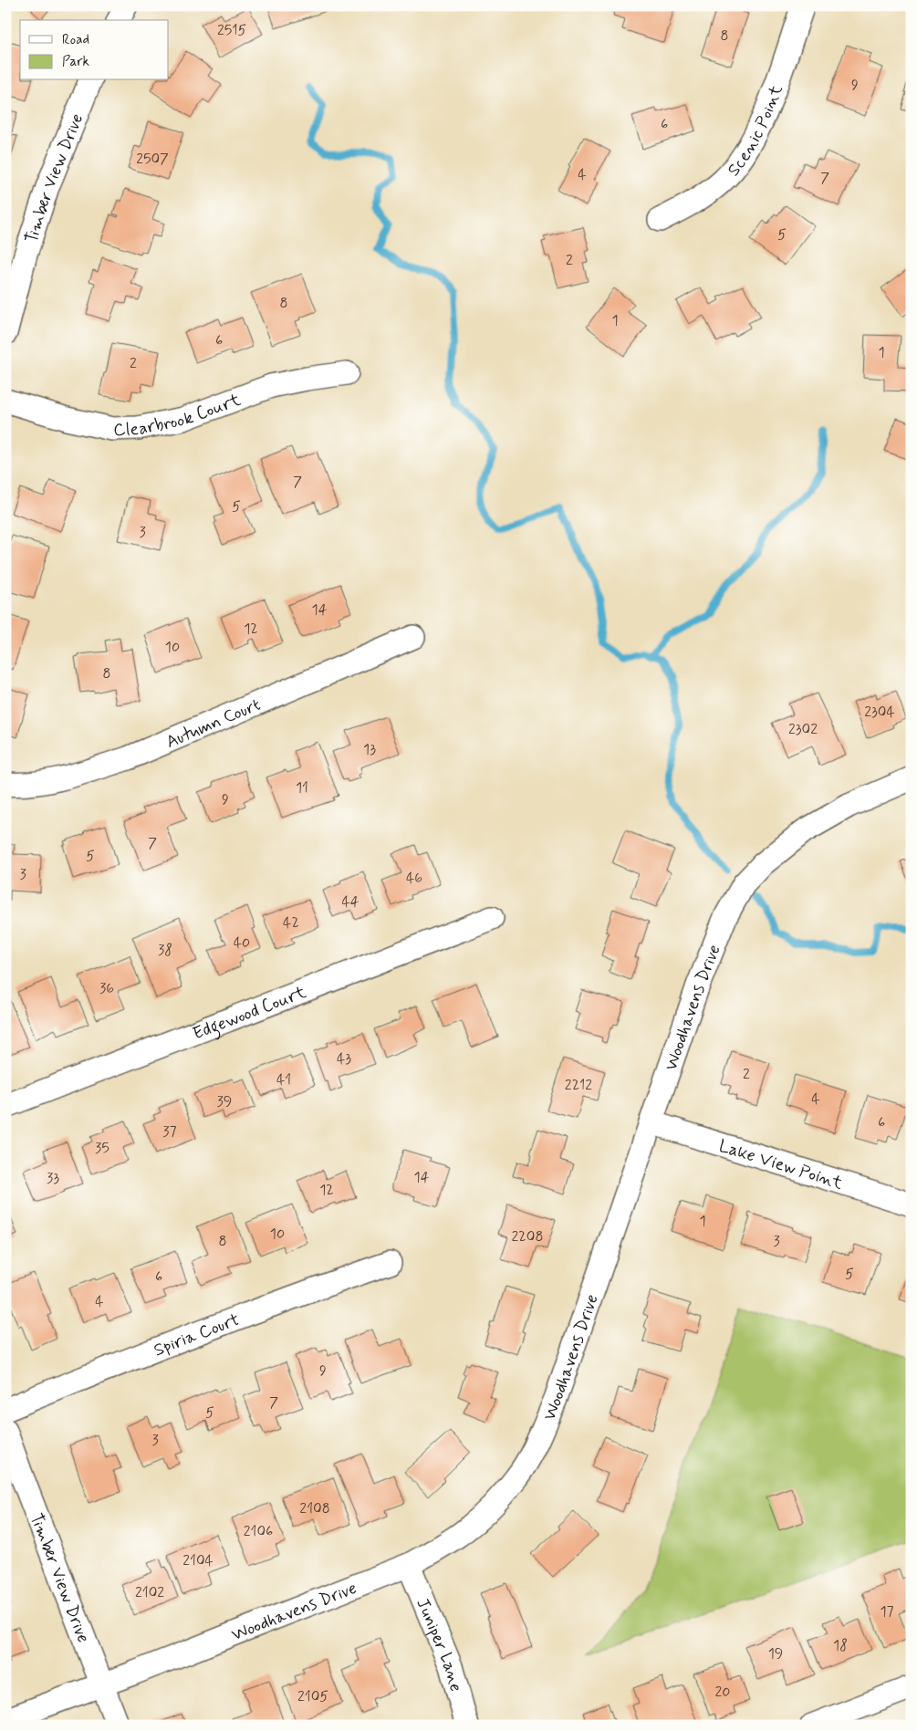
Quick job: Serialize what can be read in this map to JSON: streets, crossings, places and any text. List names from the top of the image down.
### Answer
{
  "streets": {
    "street": [
      "Scenic Point",
      "Timber View Drive",
      "Clearbrook Court",
      "Autumn Court",
      "Woodhavens Drive",
      "Edgewood Court",
      "Lake View Point",
      "Spiria Court",
      "Juniper Lane"
    ]
  },
  "crossings": [
    ["Timber View Drive", "Woodhavens Drive"],
    ["Woodhavens Drive", "Lake View Point"],
    ["Woodhavens Drive", "Juniper Lane"]
  ],
  "house_numbers": [
    "2515",
    "8",
    "9",
    "6",
    "2507",
    "4",
    "7",
    "5",
    "2",
    "8",
    "1",
    "6",
    "1",
    "2",
    "7",
    "5",
    "3",
    "14",
    "12",
    "10",
    "8",
    "2304",
    "2302",
    "13",
    "11",
    "9",
    "7",
    "5",
    "3",
    "46",
    "44",
    "42",
    "40",
    "38",
    "36",
    "43",
    "2",
    "41",
    "2212",
    "4",
    "39",
    "6",
    "37",
    "35",
    "14",
    "33",
    "12",
    "1",
    "10",
    "2208",
    "8",
    "3",
    "5",
    "6",
    "4",
    "9",
    "7",
    "5",
    "3",
    "2108",
    "2106",
    "2104",
    "2102",
    "17",
    "18",
    "19",
    "20",
    "2105"
  ],
  "legend": ["Road", "Park"]
}
